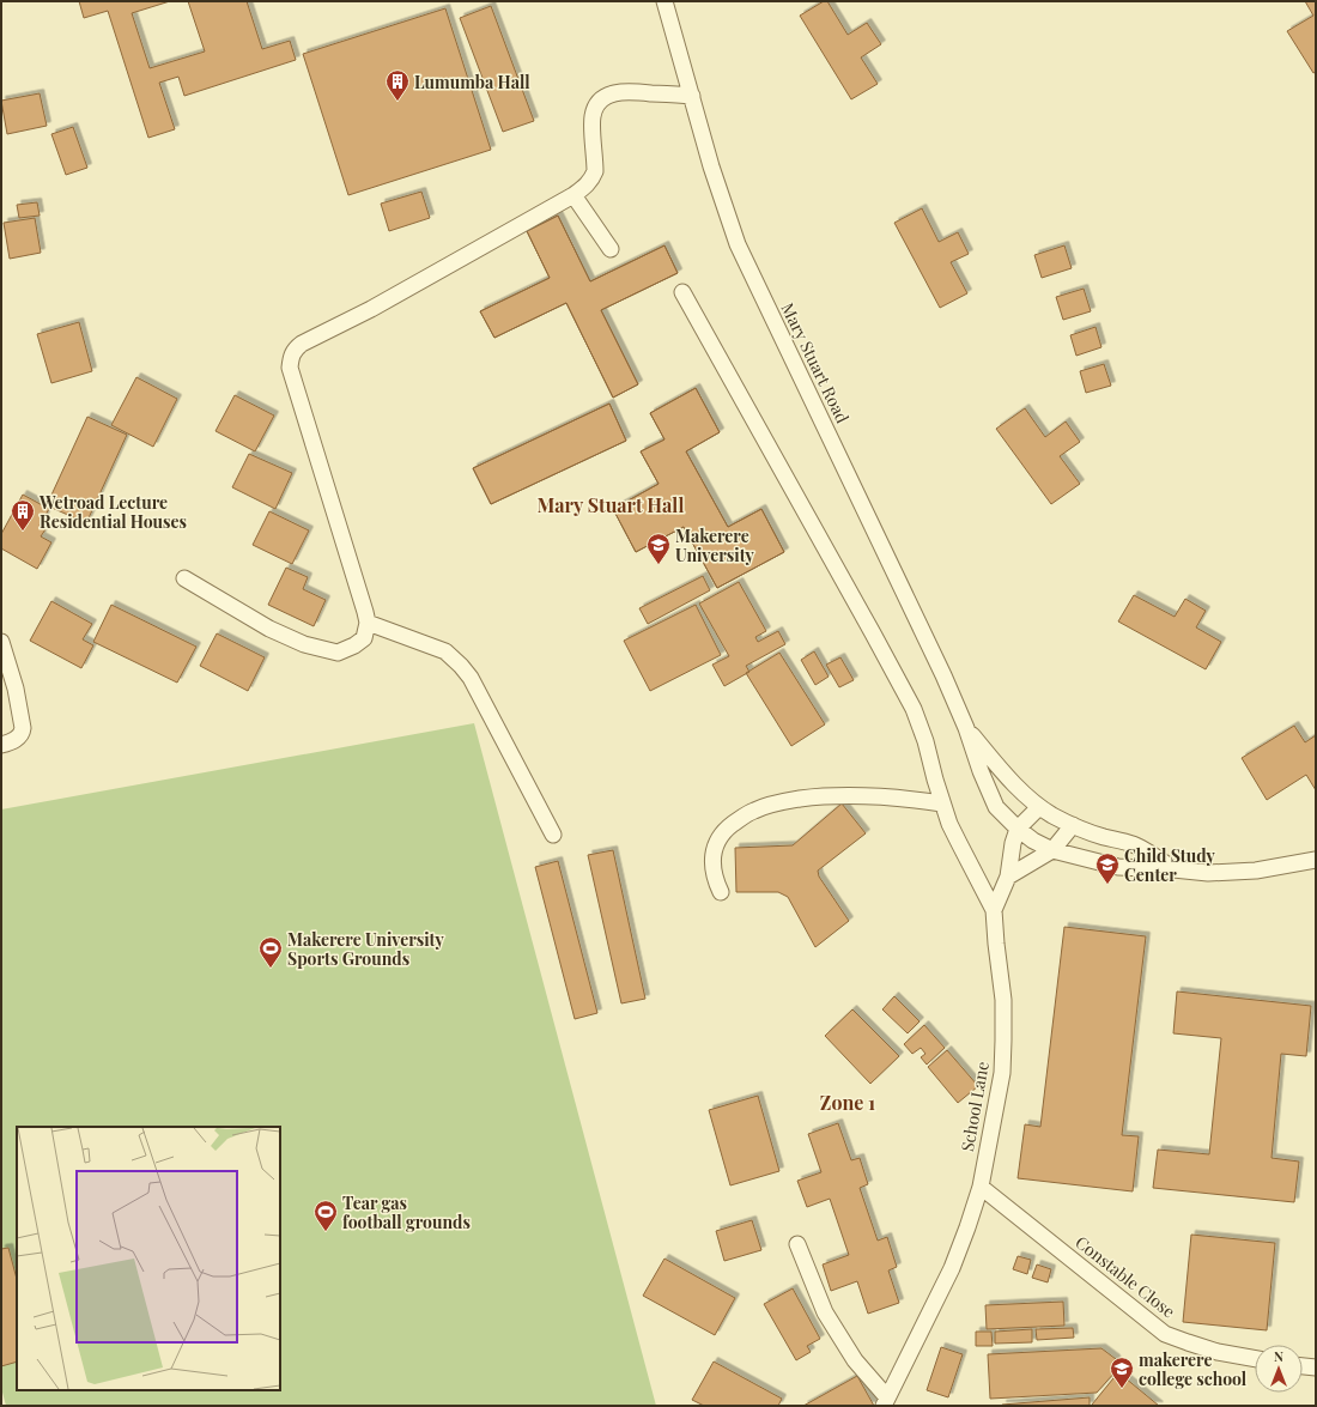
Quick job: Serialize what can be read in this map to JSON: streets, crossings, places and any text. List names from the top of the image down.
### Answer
{
  "streets": {
    "lane": ["Mary Stuart Road", "School Lane", "Constable Close"]
  },
  "crossings": [
    ["School Lane", "Constable Close"]
  ],
  "districts": ["Mary Stuart Hall", "Zone 1"],
  "places": {
    "building": ["Lumumba Hall", "Wetroad Lecture Residential Houses"],
    "school or university": ["Makerere University", "Child Study Center", "makerere college school"],
    "sports": ["Makerere University Sports Grounds", "Tear gas football grounds"]
  },
  "north": "top"
}
